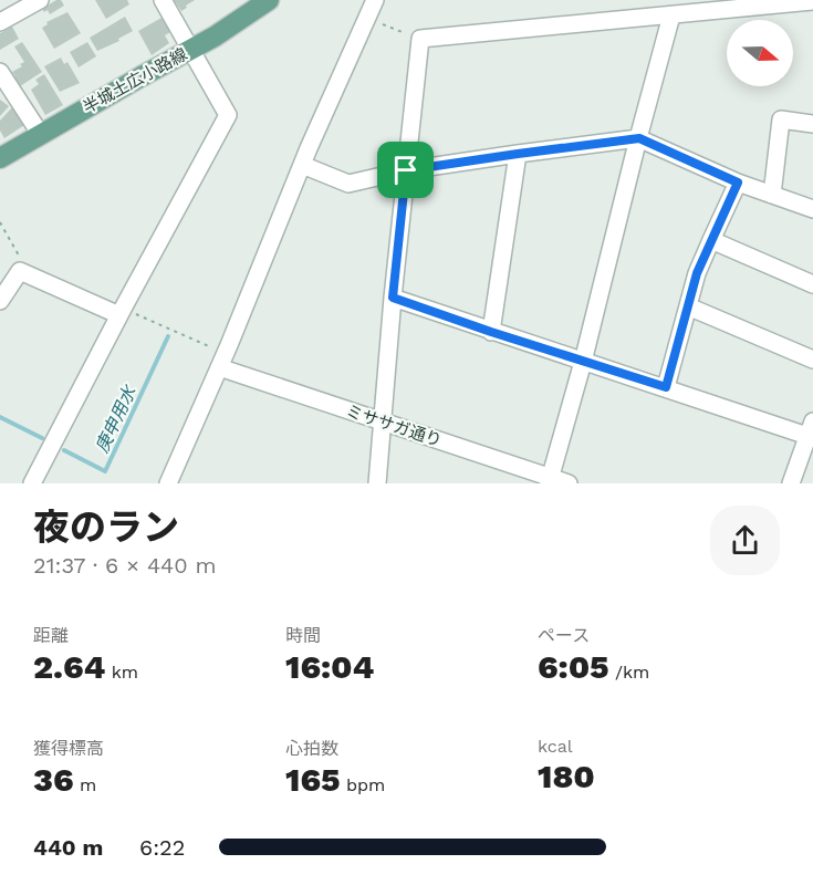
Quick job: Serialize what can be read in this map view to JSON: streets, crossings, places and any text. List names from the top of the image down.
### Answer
{
  "streets": {
    "main road": ["半城土広小路線"],
    "street": ["ミササガ通り"]
  },
  "water": ["庚申用水"],
  "north": "right",
  "page": {
    "heading": ["夜のラン", "21:37 · 6 × 440 m"],
    "stats": [
      ["距離", "2.64 km"],
      ["時間", "16:04"],
      ["ペース", "6:05 /km"],
      ["獲得標高", "36 m"],
      ["心拍数", "165 bpm"],
      ["kcal", "180"]
    ],
    "list": [
      {
        "name": "440 m",
        "note": "6:22"
      }
    ]
  }
}
